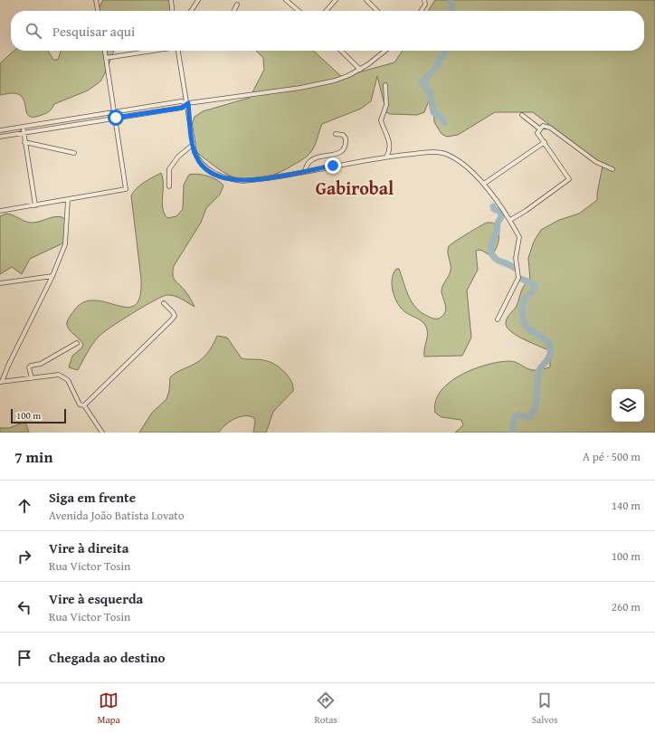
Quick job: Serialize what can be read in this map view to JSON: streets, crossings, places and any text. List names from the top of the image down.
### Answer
{
  "districts": ["Gabirobal"],
  "scale_bar": "100 m",
  "page": {
    "search": "Pesquisar aqui",
    "scale": "100 m",
    "heading": ["7 min", "A pé · 500 m"],
    "list": [
      ["Siga em frente", "Avenida João Batista Lovato", "140 m"],
      ["Vire à direita", "Rua Victor Tosin", "100 m"],
      ["Vire à esquerda", "Rua Victor Tosin", "260 m"],
      "Chegada ao destino"
    ],
    "nav": ["Mapa", "Rotas", "Salvos"]
  }
}
